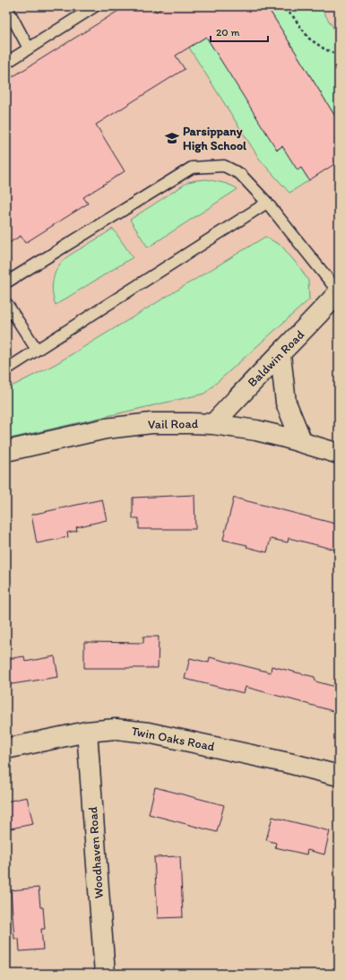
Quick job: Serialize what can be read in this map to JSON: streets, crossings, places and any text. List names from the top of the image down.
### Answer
{
  "streets": {
    "street": [
      "Baldwin Road",
      "Vail Road",
      "Twin Oaks Road",
      "Woodhaven Road"
    ]
  },
  "crossings": [
    ["Baldwin Road", "Vail Road"],
    ["Twin Oaks Road", "Woodhaven Road"]
  ],
  "places": {
    "school or university": ["Parsippany High School"]
  },
  "scale_bar": "20 m"
}
